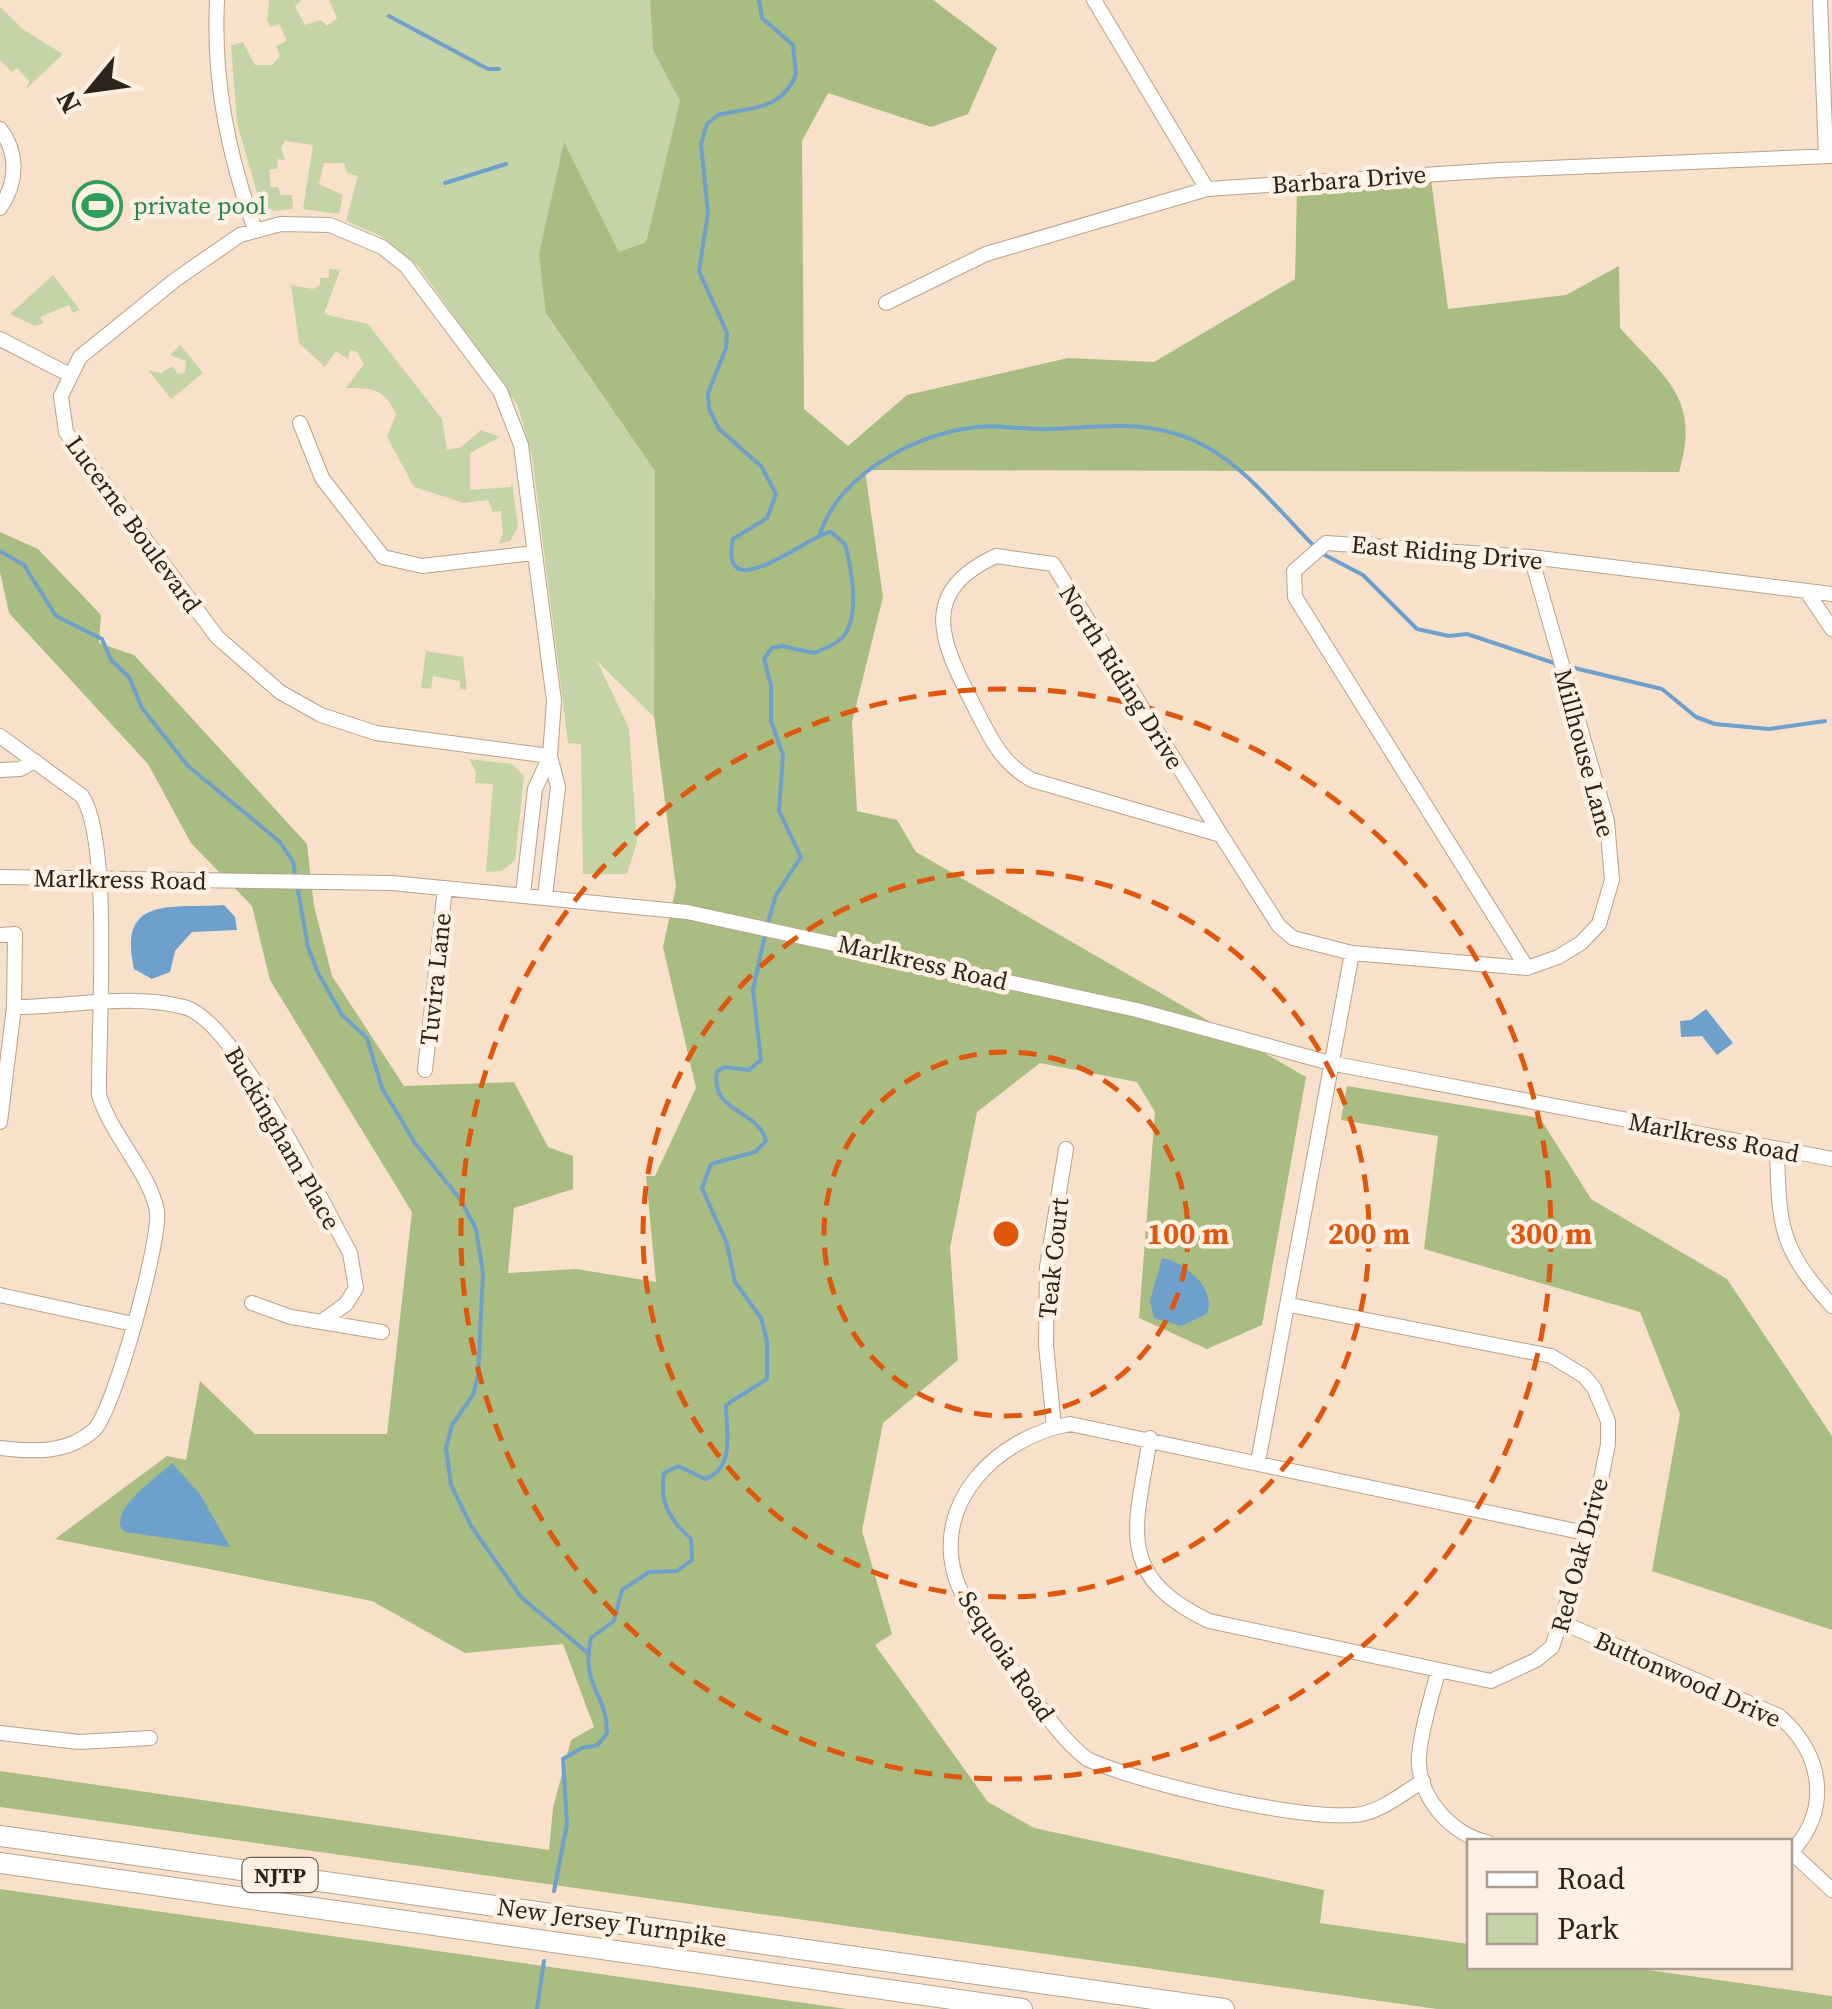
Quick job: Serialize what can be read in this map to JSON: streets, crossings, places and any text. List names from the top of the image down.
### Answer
{
  "streets": {
    "highway": ["NJTP", "New Jersey Turnpike"],
    "street": [
      "Barbara Drive",
      "Lucerne Boulevard",
      "East Riding Drive",
      "North Riding Drive",
      "Millhouse Lane",
      "Marlkress Road",
      "Tuvira Lane",
      "Buckingham Place",
      "Teak Court",
      "Red Oak Drive",
      "Sequoia Road",
      "Buttonwood Drive"
    ]
  },
  "crossings": [
    ["East Riding Drive", "Millhouse Lane"],
    ["Marlkress Road", "Tuvira Lane"],
    ["Teak Court", "Sequoia Road"],
    ["Red Oak Drive", "Sequoia Road"],
    ["Red Oak Drive", "Buttonwood Drive"]
  ],
  "places": {
    "sports": ["private pool"]
  },
  "legend": ["Road", "Park"],
  "north": "bottom left",
  "rings": ["100 m", "200 m", "300 m"]
}
